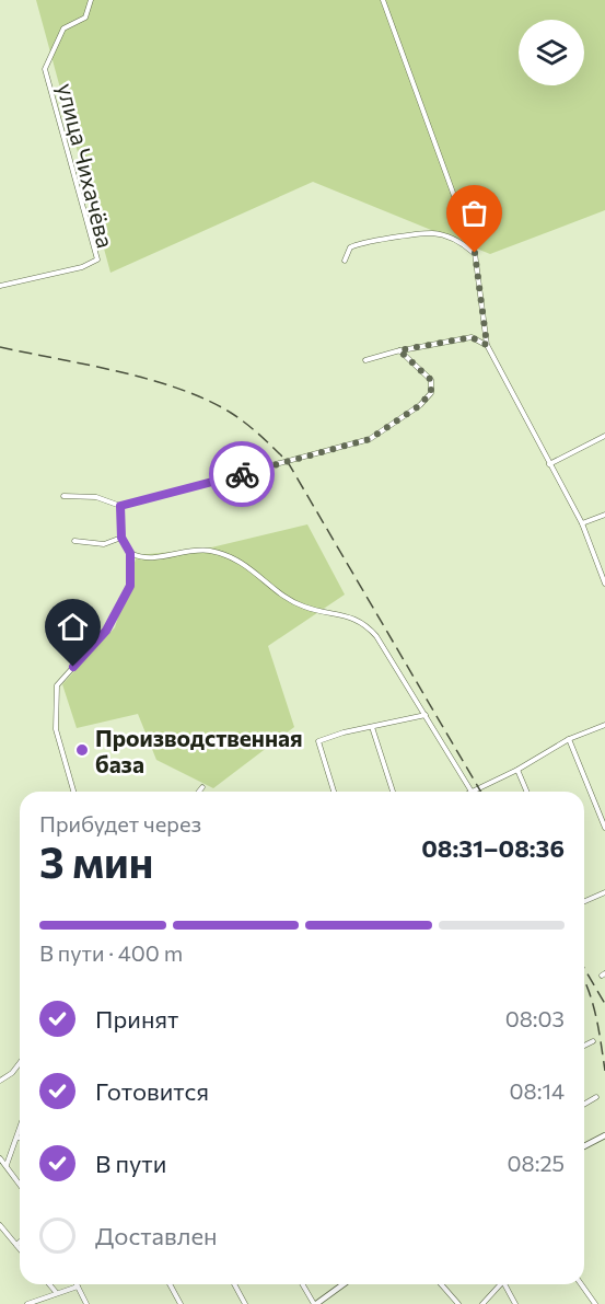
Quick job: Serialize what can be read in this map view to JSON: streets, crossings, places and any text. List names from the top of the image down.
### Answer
{
  "streets": {
    "street": ["улица Чихачёва"]
  },
  "places": ["Производственная база"],
  "page": {
    "heading": ["3 мин", "Прибудет через", "08:31–08:36"],
    "bar": "В пути · 400 m",
    "list": [
      ["Принят", "08:03"],
      ["Готовится", "08:14"],
      ["В пути", "08:25"],
      "Доставлен"
    ]
  }
}
